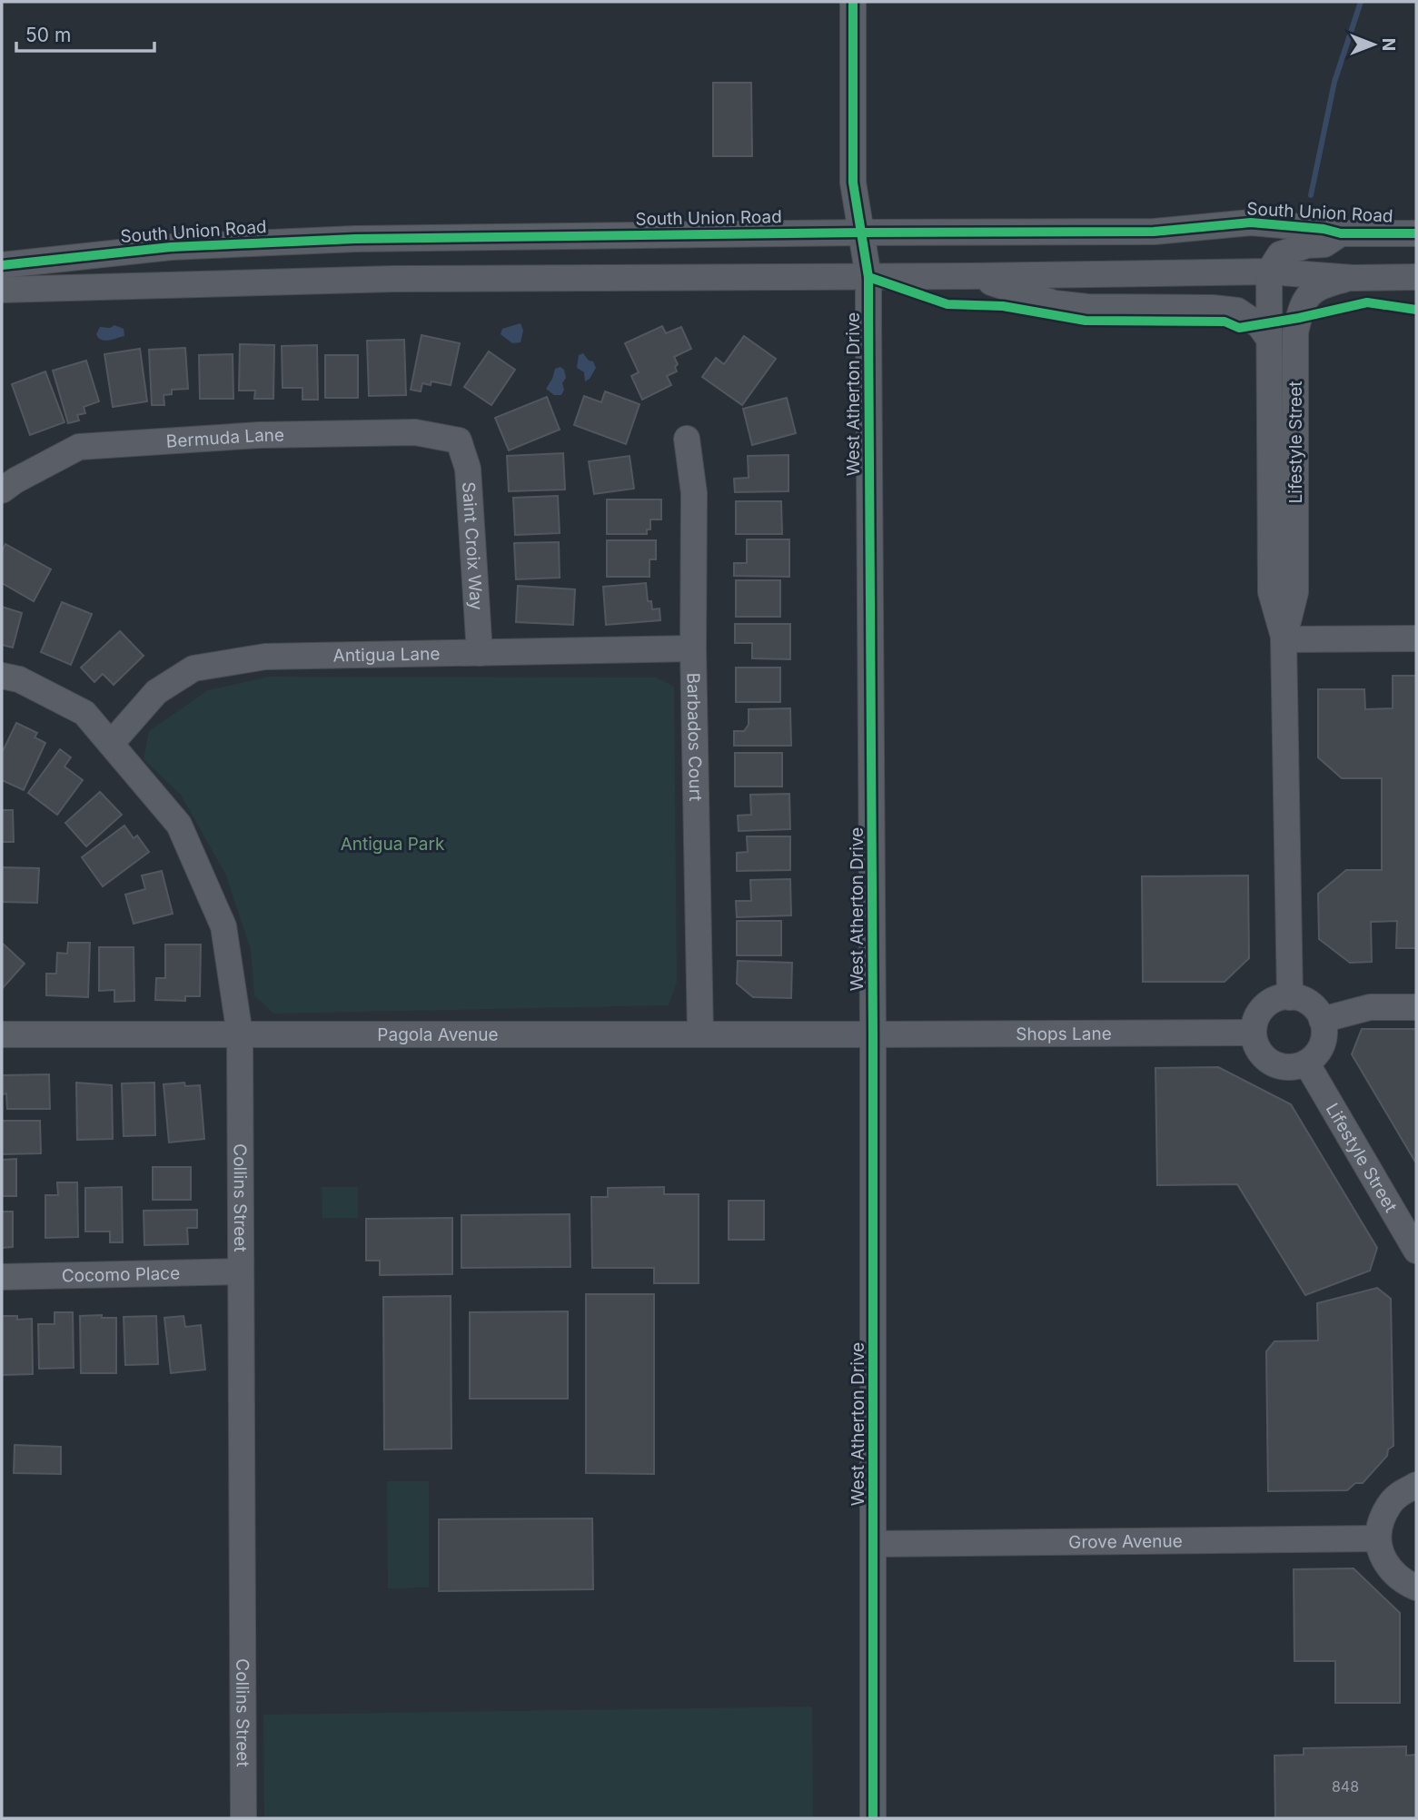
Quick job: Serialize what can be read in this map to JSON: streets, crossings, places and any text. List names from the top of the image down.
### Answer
{
  "streets": {
    "street": [
      "South Union Road",
      "West Atherton Drive",
      "Bermuda Lane",
      "Lifestyle Street",
      "Saint Croix Way",
      "Antigua Lane",
      "Barbados Court",
      "Shops Lane",
      "Pagola Avenue",
      "Collins Street",
      "Cocomo Place",
      "Grove Avenue"
    ]
  },
  "crossings": [
    ["South Union Road", "West Atherton Drive"],
    ["West Atherton Drive", "Shops Lane"],
    ["West Atherton Drive", "Pagola Avenue"],
    ["West Atherton Drive", "Grove Avenue"],
    ["Bermuda Lane", "Saint Croix Way"],
    ["Lifestyle Street", "Shops Lane"],
    ["Saint Croix Way", "Antigua Lane"],
    ["Antigua Lane", "Barbados Court"],
    ["Antigua Lane", "Collins Street"],
    ["Barbados Court", "Pagola Avenue"],
    ["Shops Lane", "Pagola Avenue"],
    ["Pagola Avenue", "Collins Street"],
    ["Collins Street", "Cocomo Place"]
  ],
  "parks": ["Antigua Park"],
  "house_numbers": ["848"],
  "scale_bar": "50 m",
  "north": "right"
}
